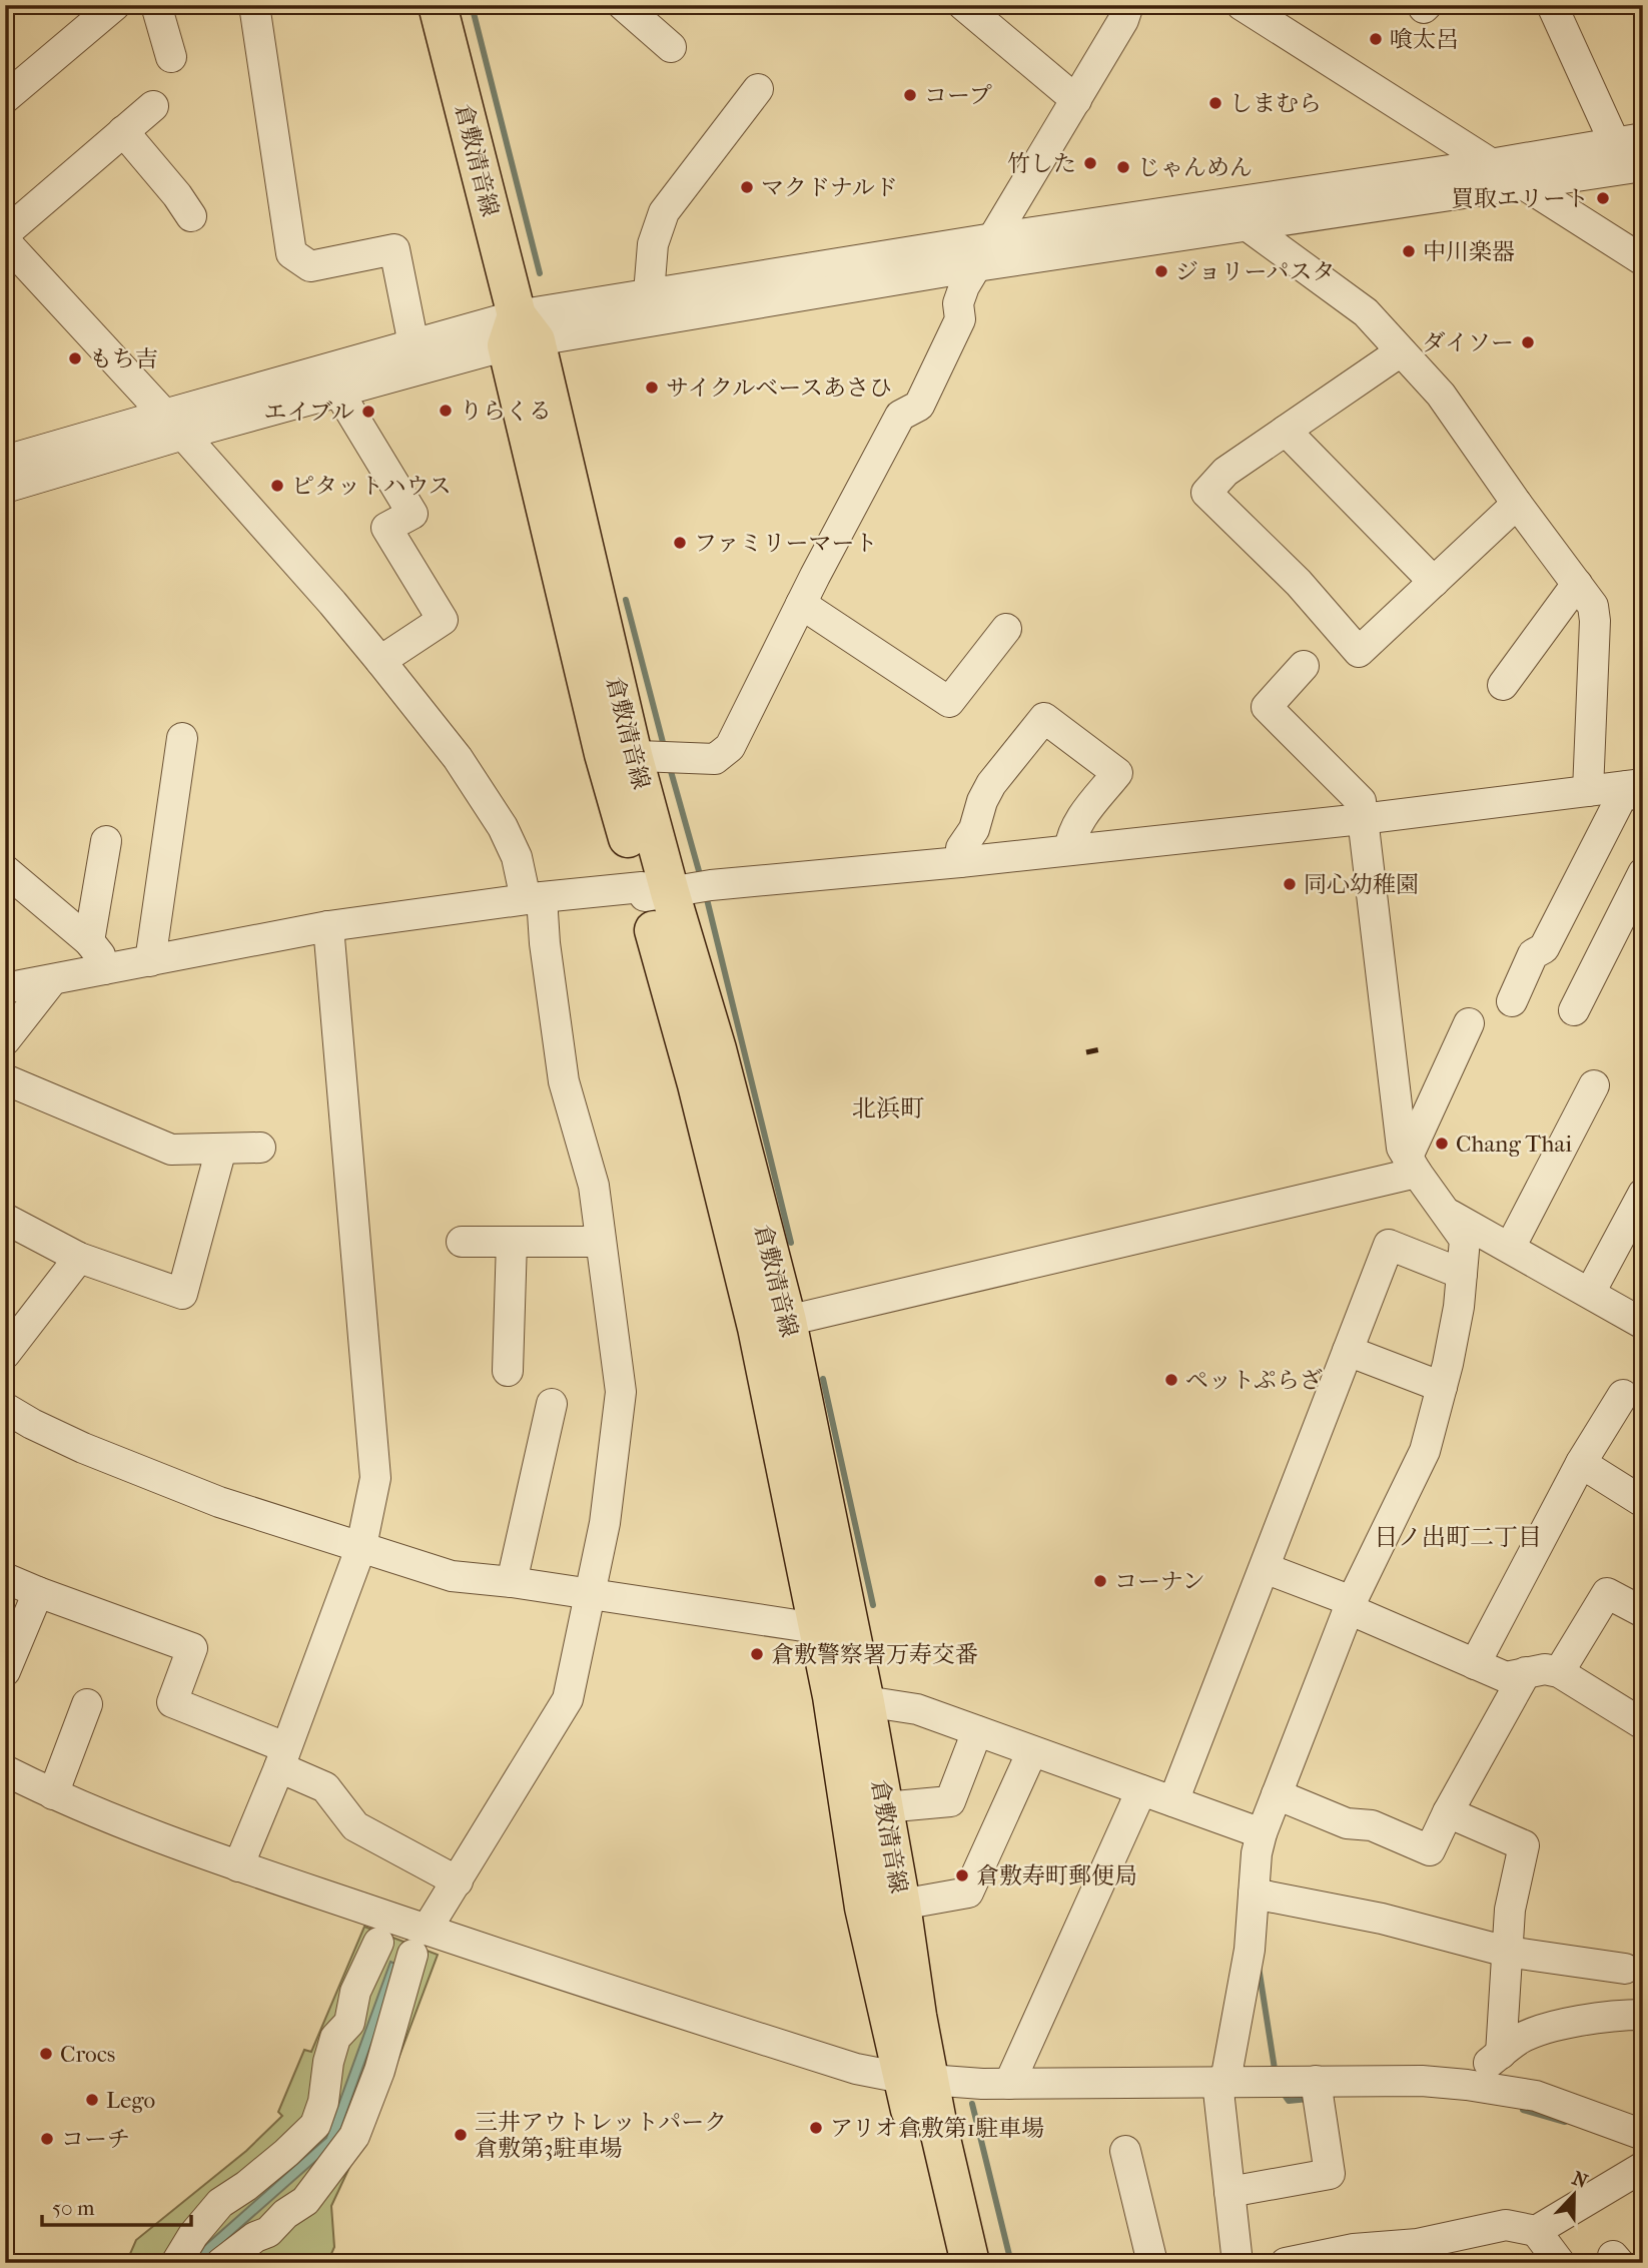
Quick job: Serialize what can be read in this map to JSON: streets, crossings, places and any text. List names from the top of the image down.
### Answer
{
  "streets": {
    "main road": ["倉敷清音線"]
  },
  "districts": ["北浜町", "日ノ出町二丁目"],
  "places": [
    "喰太呂",
    "コープ",
    "しまむら",
    "竹した",
    "じゃんめん",
    "マクドナルド",
    "買取エリート",
    "中川楽器",
    "ジョリーパスタ",
    "ダイソー",
    "もち吉",
    "サイクルベースあさひ",
    "りらくる",
    "エイブル",
    "ピタットハウス",
    "ファミリーマート",
    "同心幼稚園",
    "Chang Thai",
    "ペットぷらざ",
    "コーナン",
    "倉敷警察署万寿交番",
    "倉敷寿町郵便局",
    "Crocs",
    "Lego",
    "アリオ倉敷第1駐車場",
    "三井アウトレットパーク 倉敷第3駐車場",
    "コーチ"
  ],
  "scale_bar": "50 m",
  "north": "top"
}
